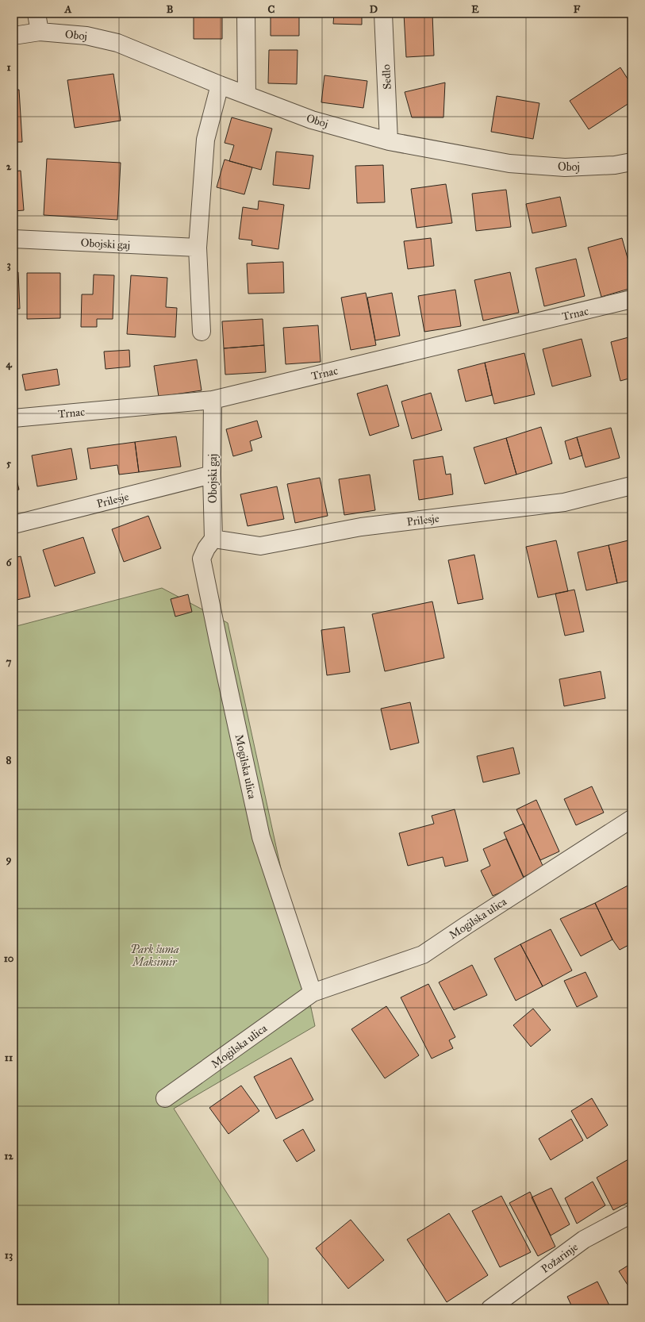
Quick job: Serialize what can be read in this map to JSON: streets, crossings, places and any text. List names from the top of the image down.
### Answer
{
  "streets": {
    "street": [
      "Oboj",
      "Sedlo",
      "Obojski gaj",
      "Trnac",
      "Prilesje",
      "Mogilska ulica",
      "Požarinje"
    ]
  },
  "crossings": [
    ["Oboj", "Sedlo"],
    ["Obojski gaj", "Trnac"],
    ["Obojski gaj", "Prilesje"],
    ["Obojski gaj", "Mogilska ulica"],
    ["Prilesje", "Mogilska ulica"]
  ],
  "parks": ["Park šuma Maksimir"],
  "grid": {
    "columns": [
      "A",
      "B",
      "C",
      "D",
      "E",
      "F"
    ],
    "rows": [
      "1",
      "2",
      "3",
      "4",
      "5",
      "6",
      "7",
      "8",
      "9",
      "10",
      "11",
      "12",
      "13"
    ]
  }
}
